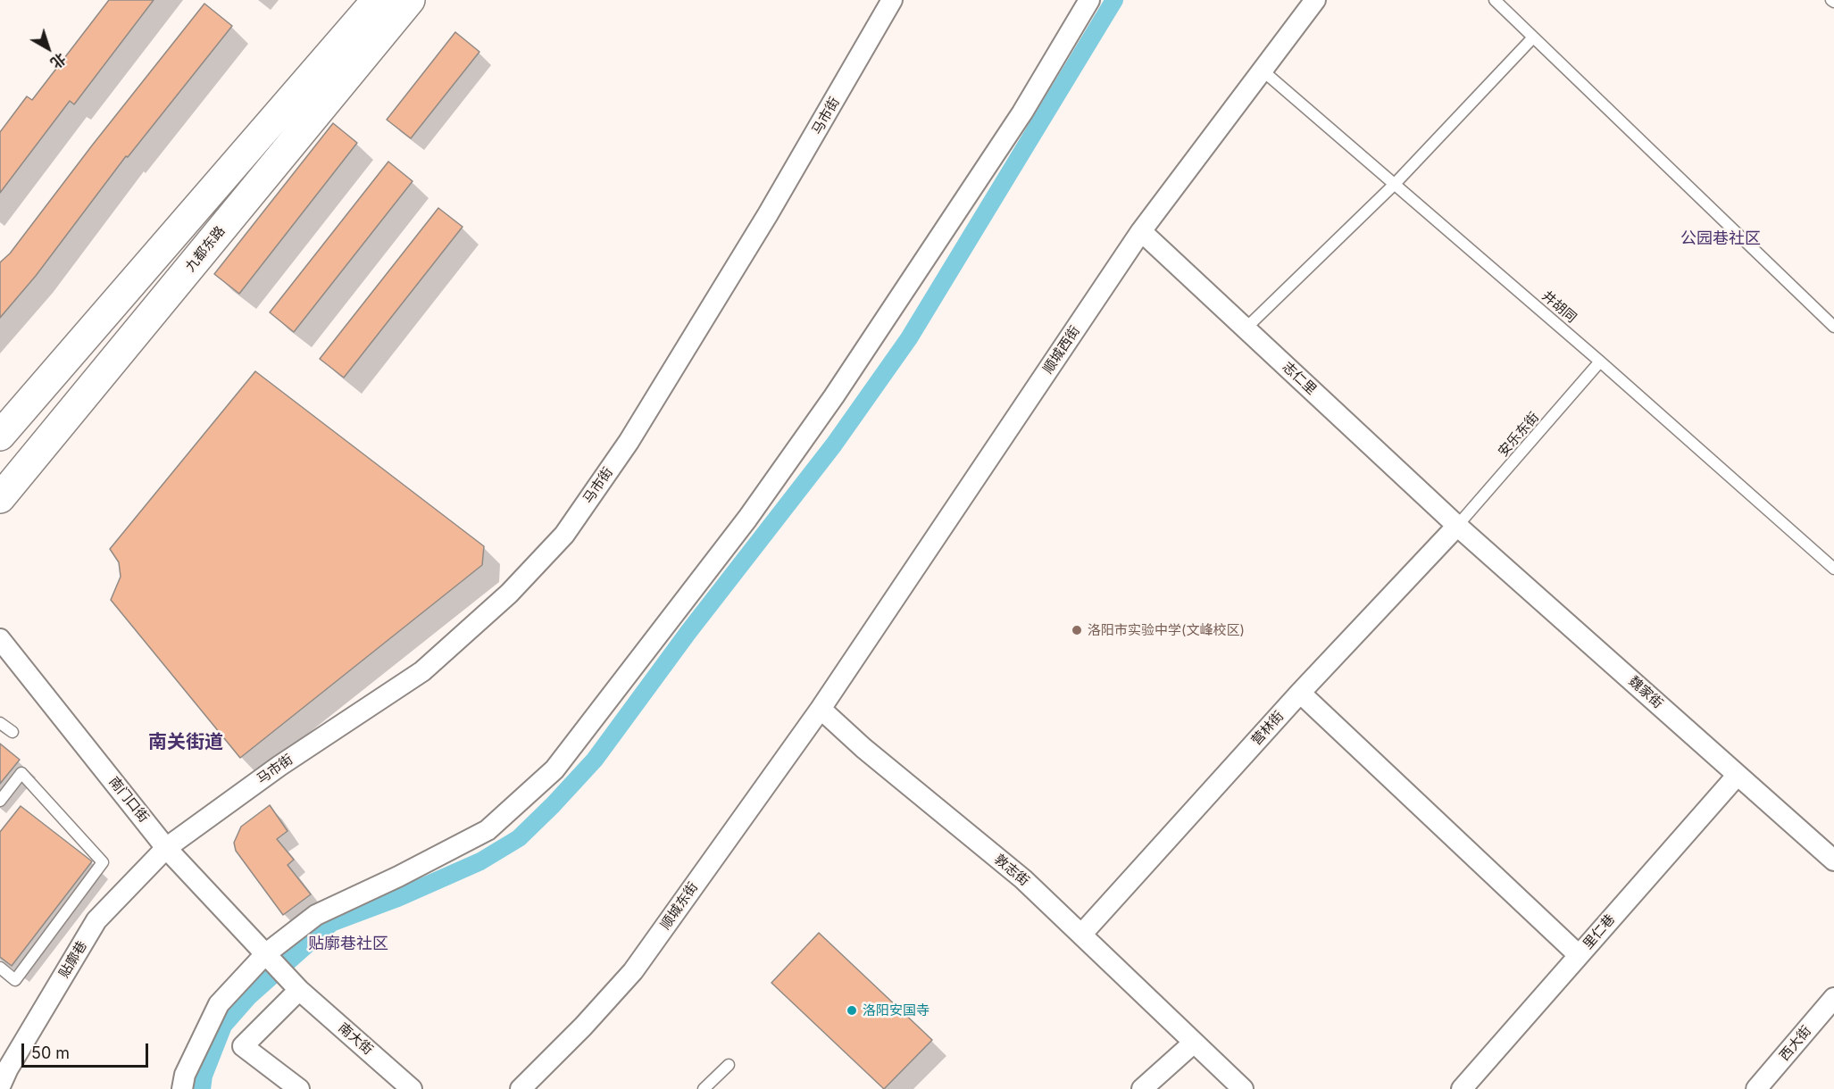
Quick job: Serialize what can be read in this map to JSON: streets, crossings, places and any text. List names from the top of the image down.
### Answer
{
  "streets": {
    "highway": ["九都东路"],
    "street": [
      "马市街",
      "顺城西街",
      "志仁里",
      "魏家街",
      "营林街",
      "南门口街",
      "敦志街",
      "顺城东街",
      "里仁巷",
      "贴廓巷",
      "南大街",
      "西大街"
    ],
    "lane": ["井胡同", "安乐东街"]
  },
  "crossings": [
    ["马市街", "南门口街"],
    ["马市街", "贴廓巷"],
    ["井胡同", "顺城西街"],
    ["井胡同", "安乐东街"],
    ["顺城西街", "志仁里"],
    ["顺城西街", "敦志街"],
    ["顺城西街", "顺城东街"],
    ["志仁里", "安乐东街"],
    ["志仁里", "魏家街"],
    ["志仁里", "营林街"],
    ["安乐东街", "魏家街"],
    ["安乐东街", "营林街"],
    ["魏家街", "营林街"],
    ["魏家街", "里仁巷"],
    ["营林街", "敦志街"],
    ["南门口街", "贴廓巷"],
    ["南门口街", "南大街"],
    ["敦志街", "顺城东街"]
  ],
  "districts": ["公园巷社区", "南关街道", "贴廓巷社区"],
  "places": ["洛阳市实验中学(文峰校区)", "洛阳安国寺"],
  "scale_bar": "50 m",
  "north": "bottom right"
}
